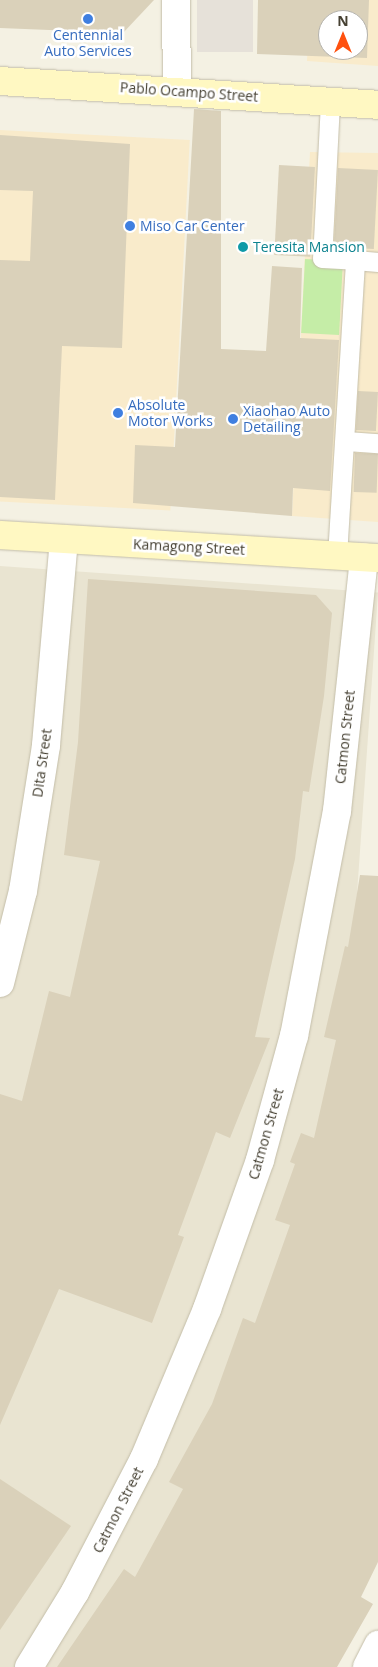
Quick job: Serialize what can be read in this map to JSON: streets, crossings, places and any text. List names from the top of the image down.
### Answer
{
  "streets": {
    "main road": ["Pablo Ocampo Street", "Kamagong Street"],
    "street": ["Catmon Street", "Dita Street"]
  },
  "crossings": [
    ["Kamagong Street", "Catmon Street"],
    ["Kamagong Street", "Dita Street"]
  ],
  "places": [
    "Centennial Auto Services",
    "Miso Car Center",
    "Teresita Mansion",
    "Absolute Motor Works",
    "Xiaohao Auto Detailing"
  ],
  "north": "top"
}
